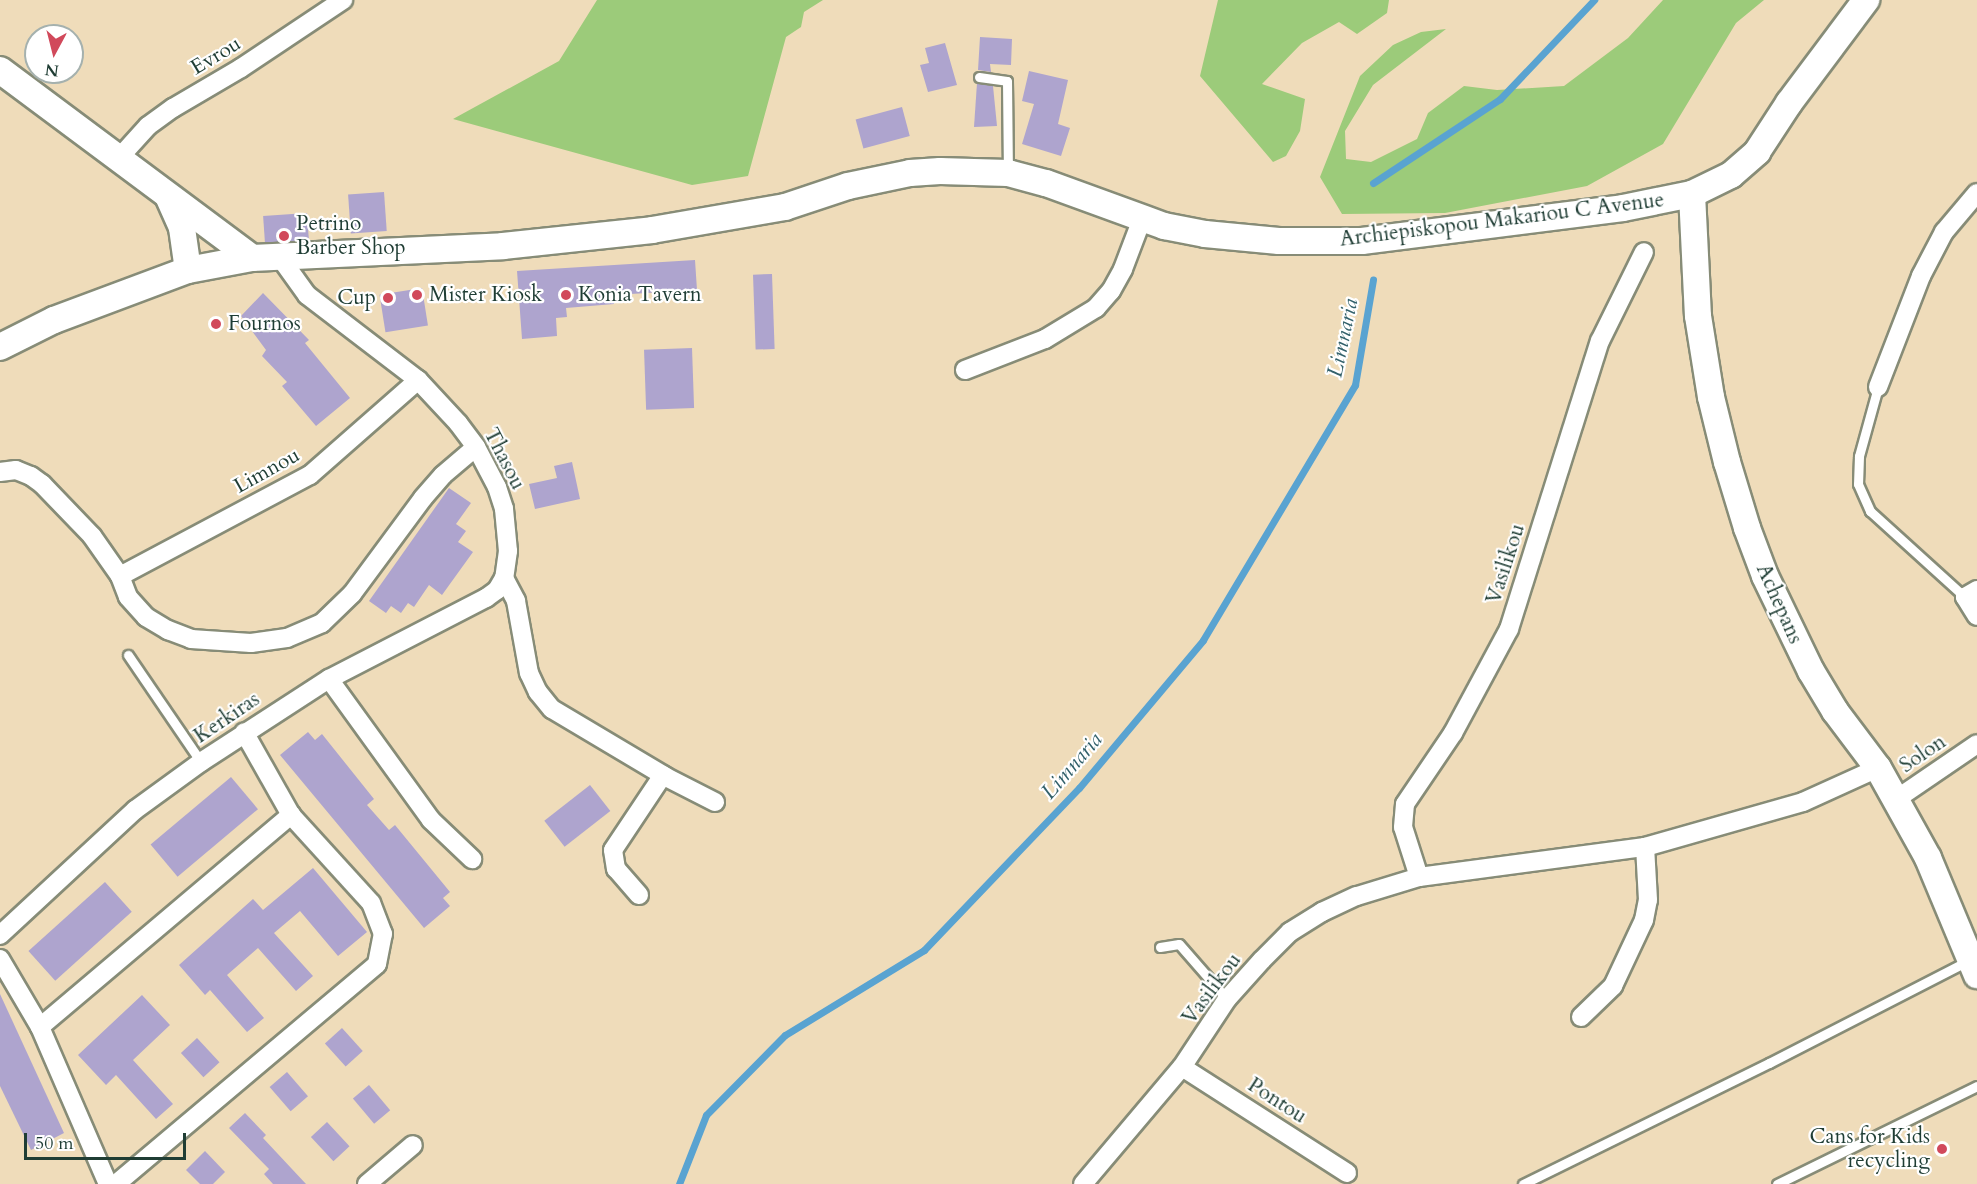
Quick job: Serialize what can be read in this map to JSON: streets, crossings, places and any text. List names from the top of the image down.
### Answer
{
  "streets": {
    "main road": ["Archiepiskopou Makariou C Avenue", "Achepans"],
    "street": [
      "Evrou",
      "Thasou",
      "Limnou",
      "Vasilikou",
      "Kerkiras",
      "Solon",
      "Pontou"
    ]
  },
  "crossings": [
    ["Archiepiskopou Makariou C Avenue", "Thasou"],
    ["Archiepiskopou Makariou C Avenue", "Achepans"],
    ["Thasou", "Limnou"],
    ["Thasou", "Kerkiras"],
    ["Vasilikou", "Achepans"],
    ["Vasilikou", "Pontou"],
    ["Achepans", "Solon"]
  ],
  "water": ["Limnaria"],
  "places": [
    "Petrino Barber Shop",
    "Mister Kiosk",
    "Konia Tavern",
    "Cup",
    "Fournos",
    "Cans for Kids recycling"
  ],
  "scale_bar": "50 m",
  "north": "bottom"
}
